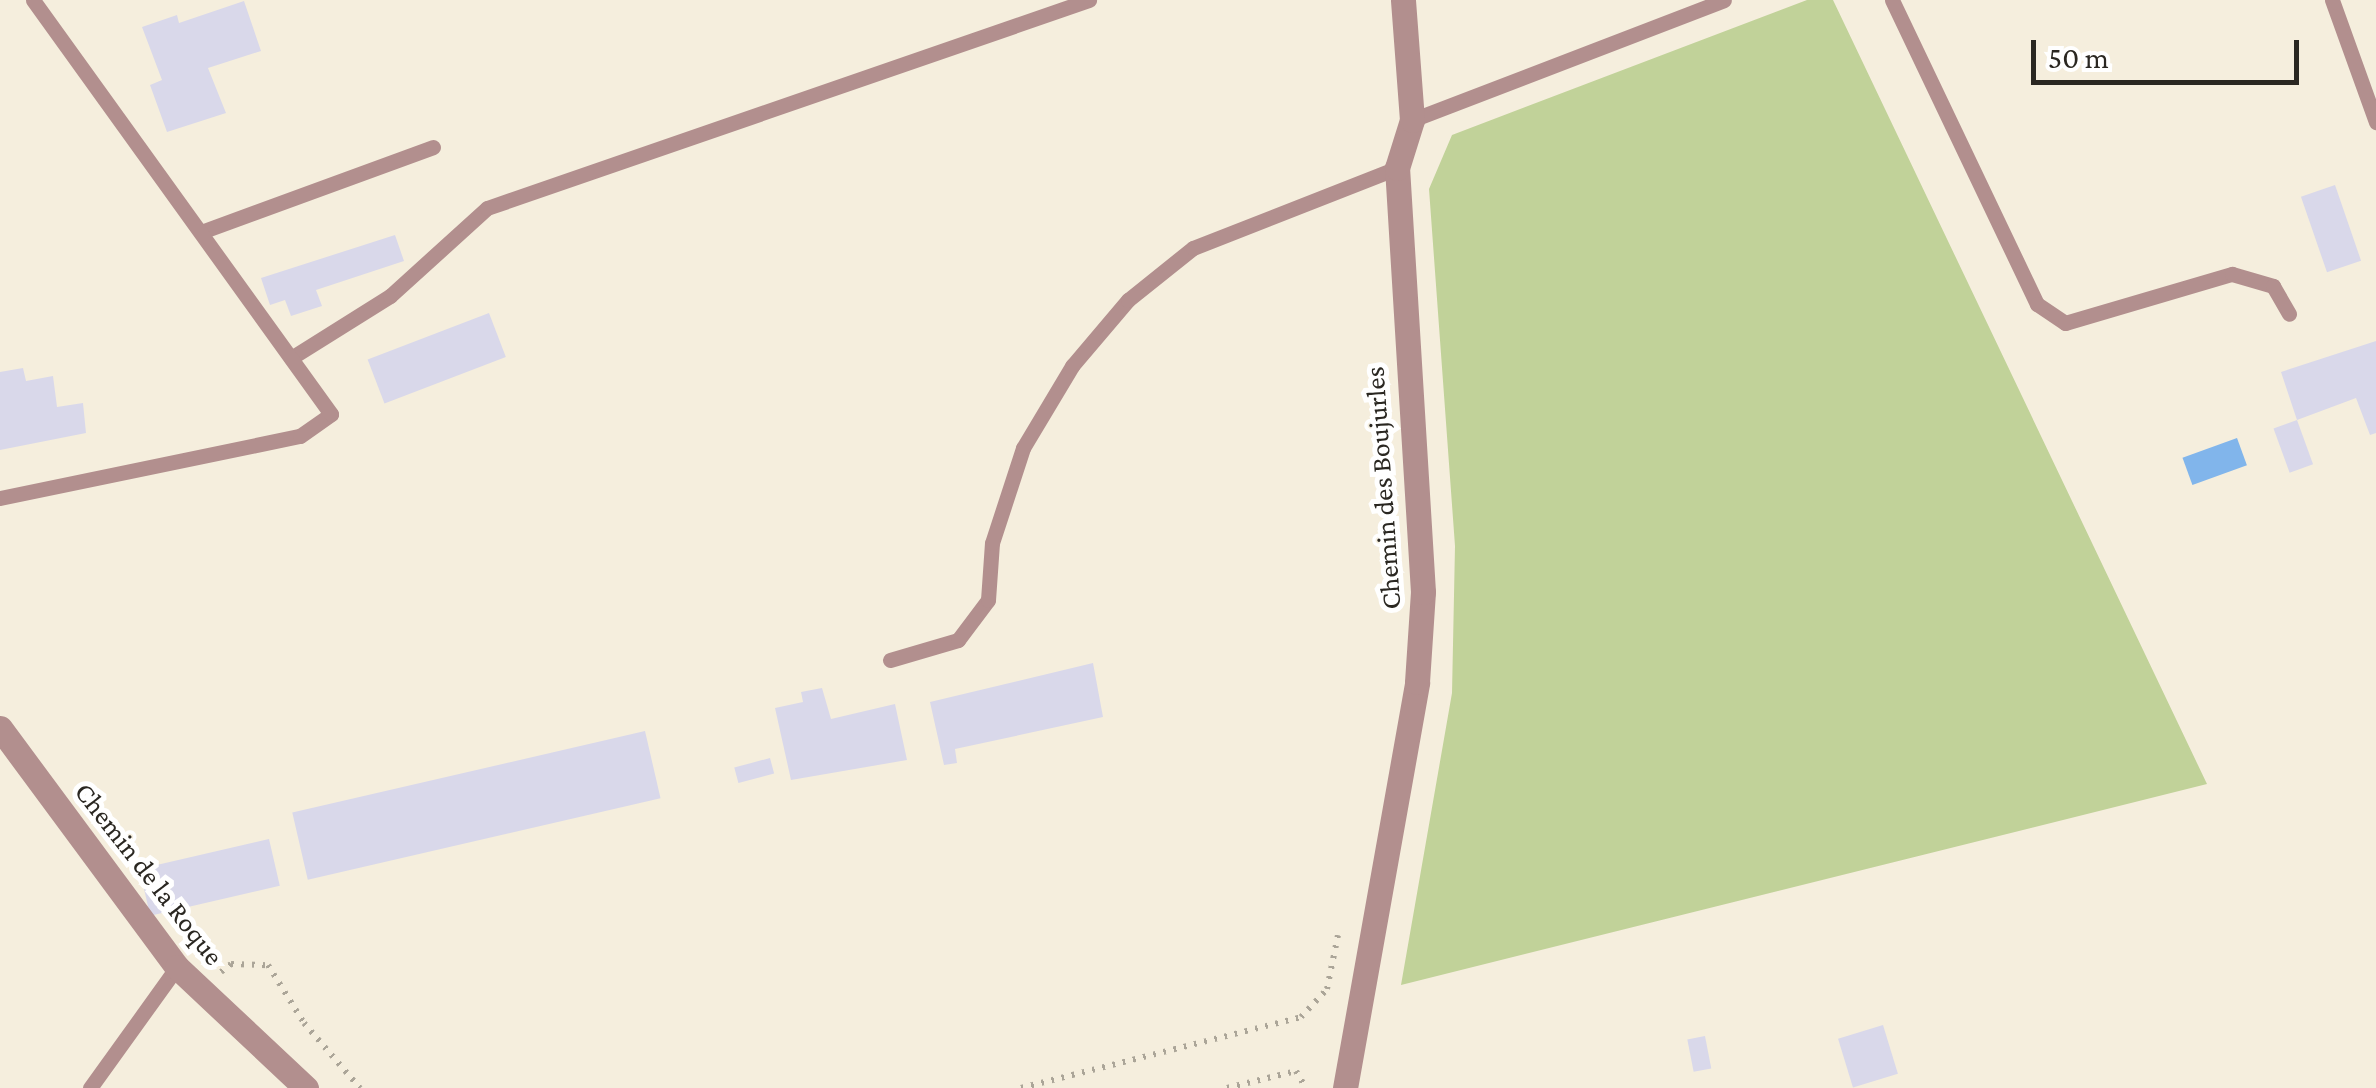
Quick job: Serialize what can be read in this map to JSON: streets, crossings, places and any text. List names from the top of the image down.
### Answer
{
  "streets": {
    "street": ["Chemin des Boujurles", "Chemin de la Roque"]
  },
  "scale_bar": "50 m"
}
